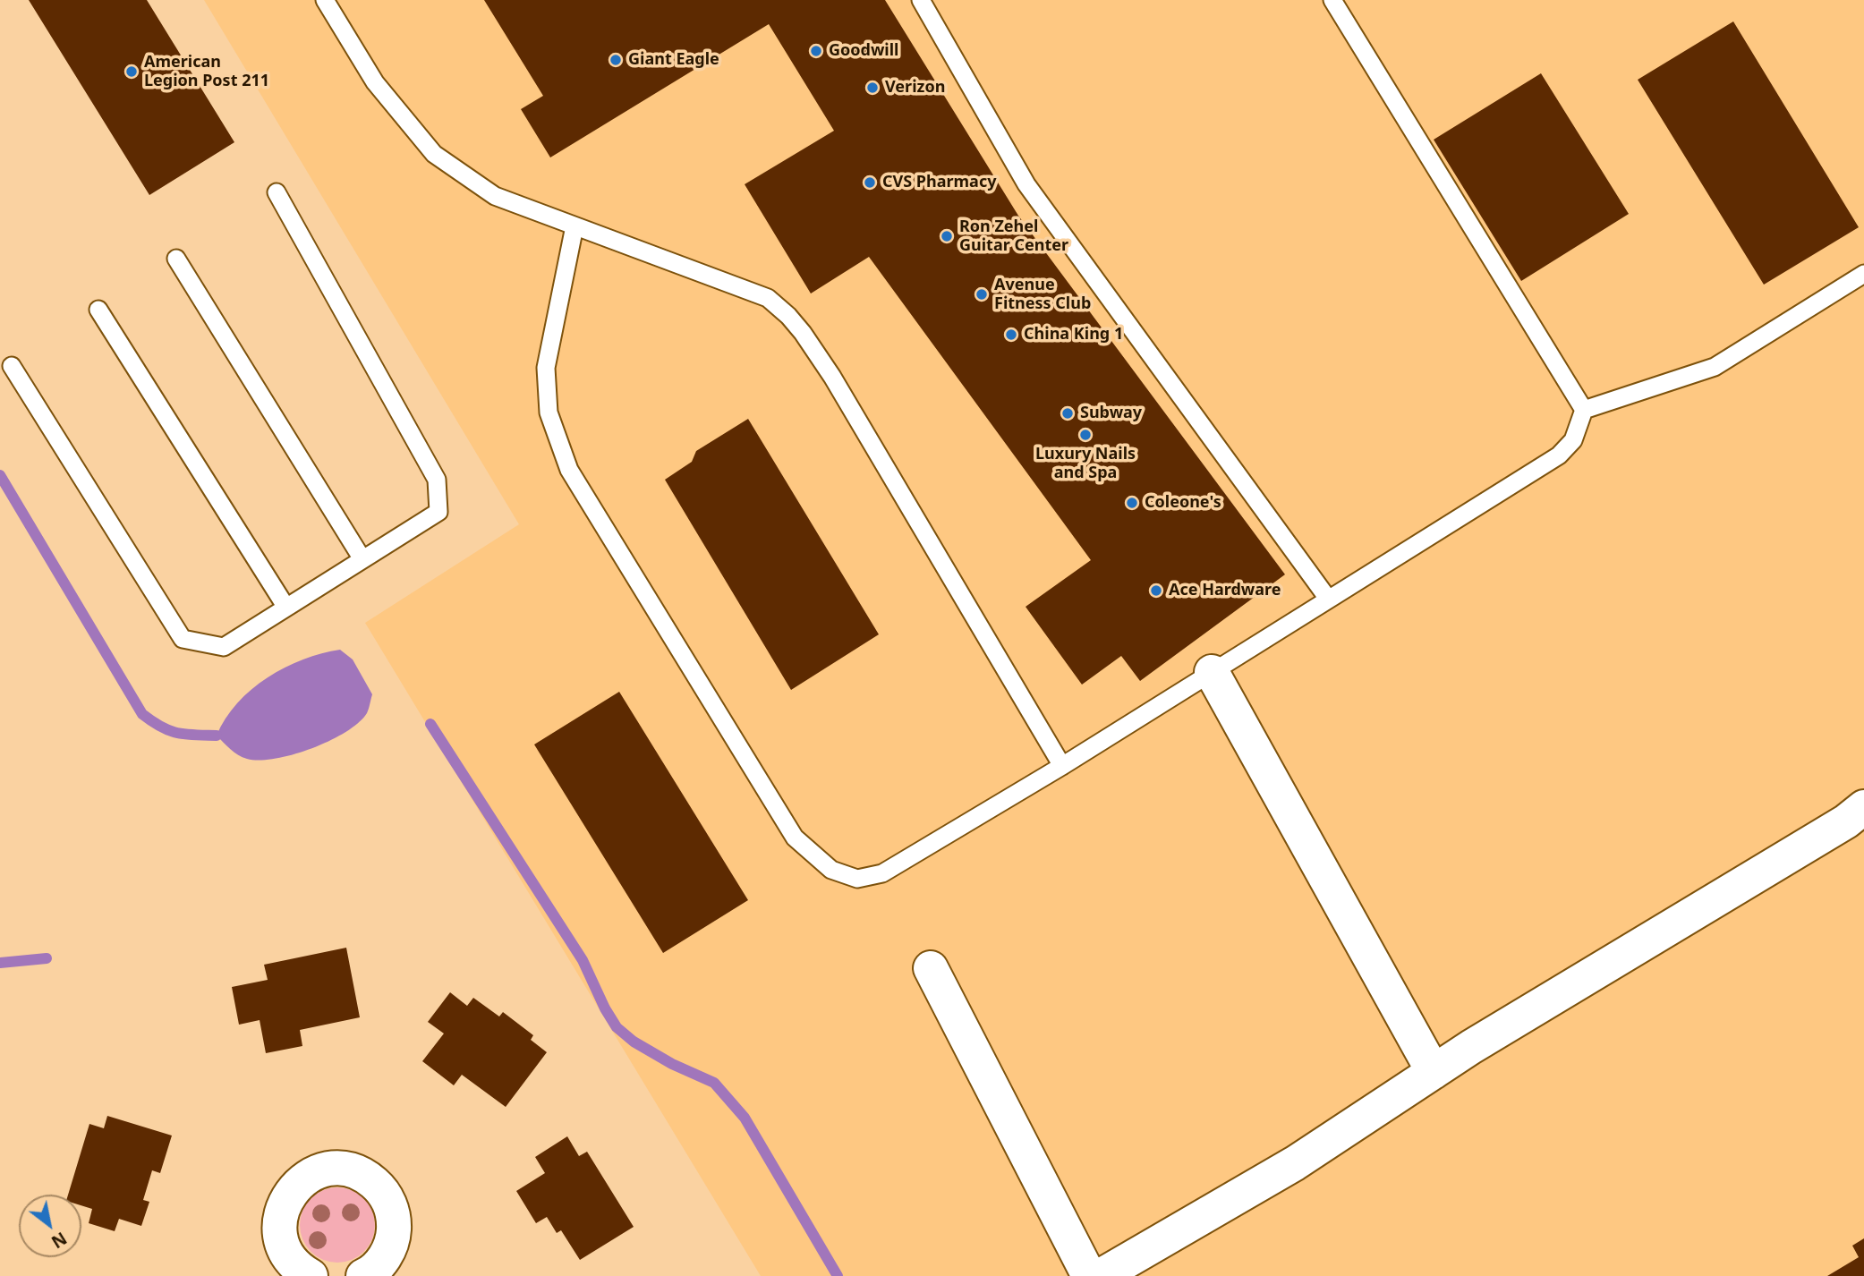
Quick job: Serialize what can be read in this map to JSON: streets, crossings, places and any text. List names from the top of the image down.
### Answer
{
  "places": [
    "Goodwill",
    "Giant Eagle",
    "American Legion Post 211",
    "Verizon",
    "CVS Pharmacy",
    "Ron Zehel Guitar Center",
    "Avenue Fitness Club",
    "China King 1",
    "Subway",
    "Luxury Nails and Spa",
    "Coleone's",
    "Ace Hardware"
  ],
  "north": "bottom right"
}
